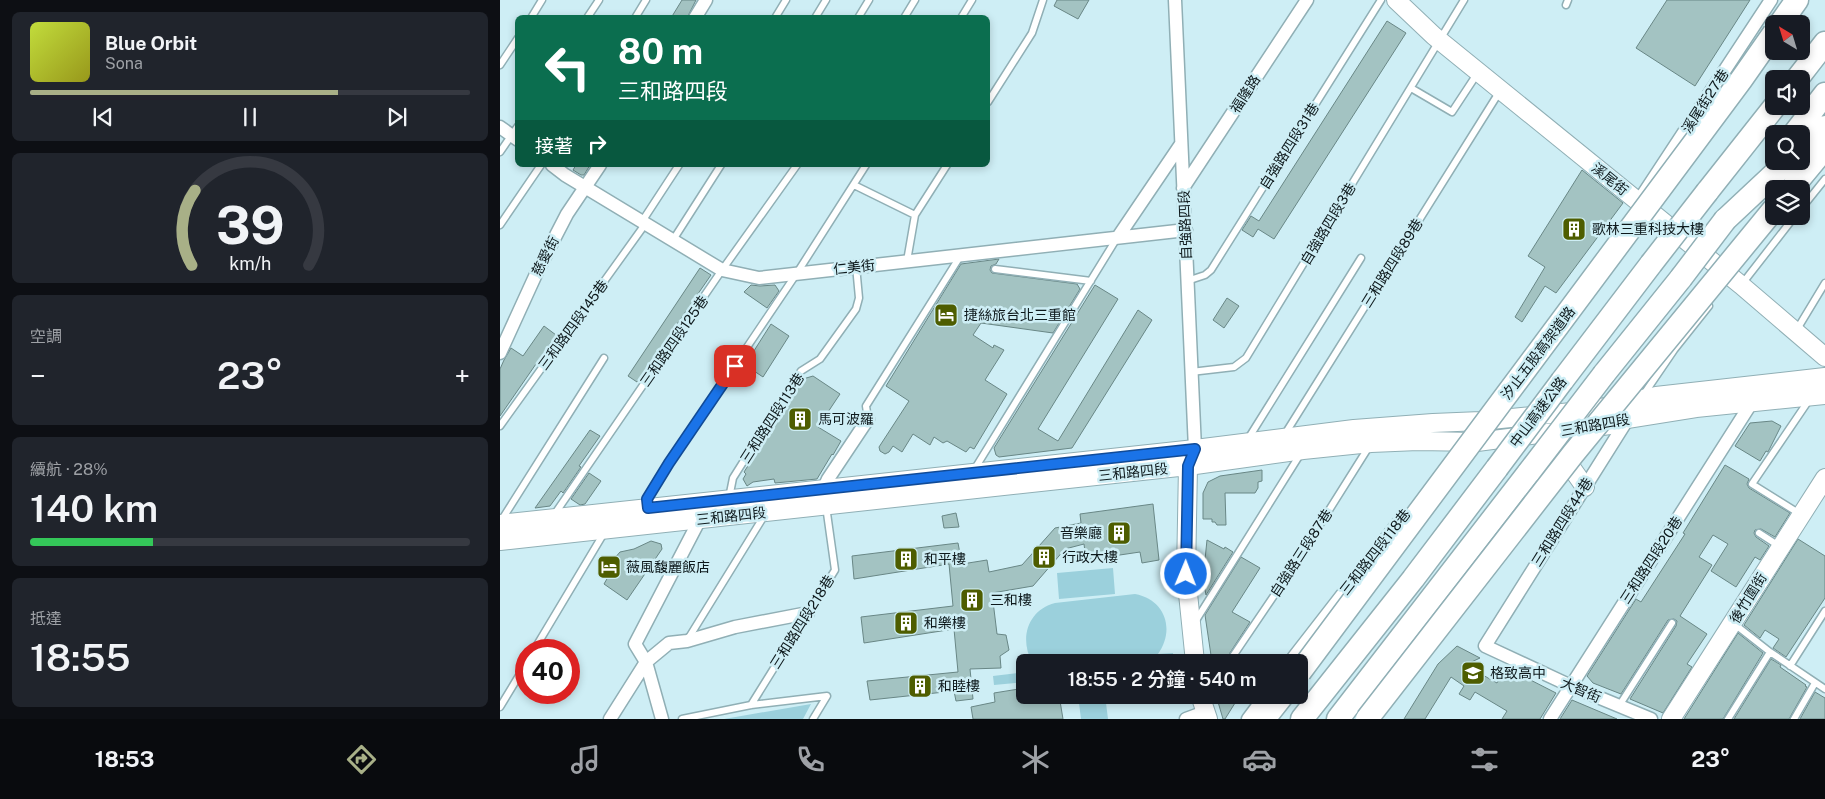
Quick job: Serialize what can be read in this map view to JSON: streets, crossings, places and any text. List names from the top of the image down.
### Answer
{
  "streets": {
    "highway": ["汐止五股高架道路", "中山高速公路"],
    "main road": ["溪尾街", "三和路四段", "後竹圍街"],
    "street": [
      "福隆路",
      "溪尾街27巷",
      "自強路四段",
      "慈愛街",
      "仁美街",
      "三和路四段44巷",
      "三和路四段118巷",
      "三和路四段20巷",
      "大智街"
    ],
    "lane": [
      "自強路四段31巷",
      "自強路四段3巷",
      "三和路四段89巷",
      "三和路四段145巷",
      "三和路四段125巷",
      "三和路四段113巷",
      "自強路三段87巷",
      "三和路四段218巷"
    ]
  },
  "crossings": [
    ["福隆路", "自強路四段"],
    ["溪尾街27巷", "溪尾街"],
    ["自強路四段31巷", "自強路四段"],
    ["溪尾街", "自強路四段3巷"],
    ["溪尾街", "三和路四段89巷"],
    ["自強路四段3巷", "自強路四段"],
    ["自強路四段", "仁美街"],
    ["自強路四段", "三和路四段"],
    ["慈愛街", "仁美街"],
    ["三和路四段89巷", "三和路四段"],
    ["仁美街", "三和路四段145巷"],
    ["仁美街", "三和路四段125巷"],
    ["仁美街", "三和路四段113巷"],
    ["三和路四段125巷", "三和路四段"],
    ["三和路四段113巷", "三和路四段"],
    ["三和路四段", "三和路四段44巷"],
    ["三和路四段", "三和路四段118巷"],
    ["三和路四段", "自強路三段87巷"],
    ["三和路四段", "三和路四段20巷"],
    ["三和路四段", "三和路四段218巷"],
    ["三和路四段44巷", "大智街"],
    ["三和路四段20巷", "大智街"]
  ],
  "places": {
    "building": [
      "歌林三重科技大樓",
      "馬可波羅",
      "音樂廳",
      "行政大樓",
      "和平樓",
      "三和樓",
      "和樂樓",
      "和睦樓"
    ],
    "hotel": ["捷絲旅台北三重館", "薇風馥麗飯店"],
    "school or university": ["格致高中"]
  },
  "north": "top left",
  "page": {
    "turn": ["80 m", "三和路四段"],
    "song": ["Blue Orbit", "Sona"],
    "then": "接著",
    "tile": [
      "空調",
      ["續航 · 28%", "140 km"],
      ["抵達", "18:55"]
    ],
    "heat": ["−", "23°", "+"],
    "limit": "40",
    "trip": "18:55 · 2 分鐘 · 540 m",
    "tabs": ["18:53", "23°"],
    "gauge": ["39", "km/h"]
  }
}
